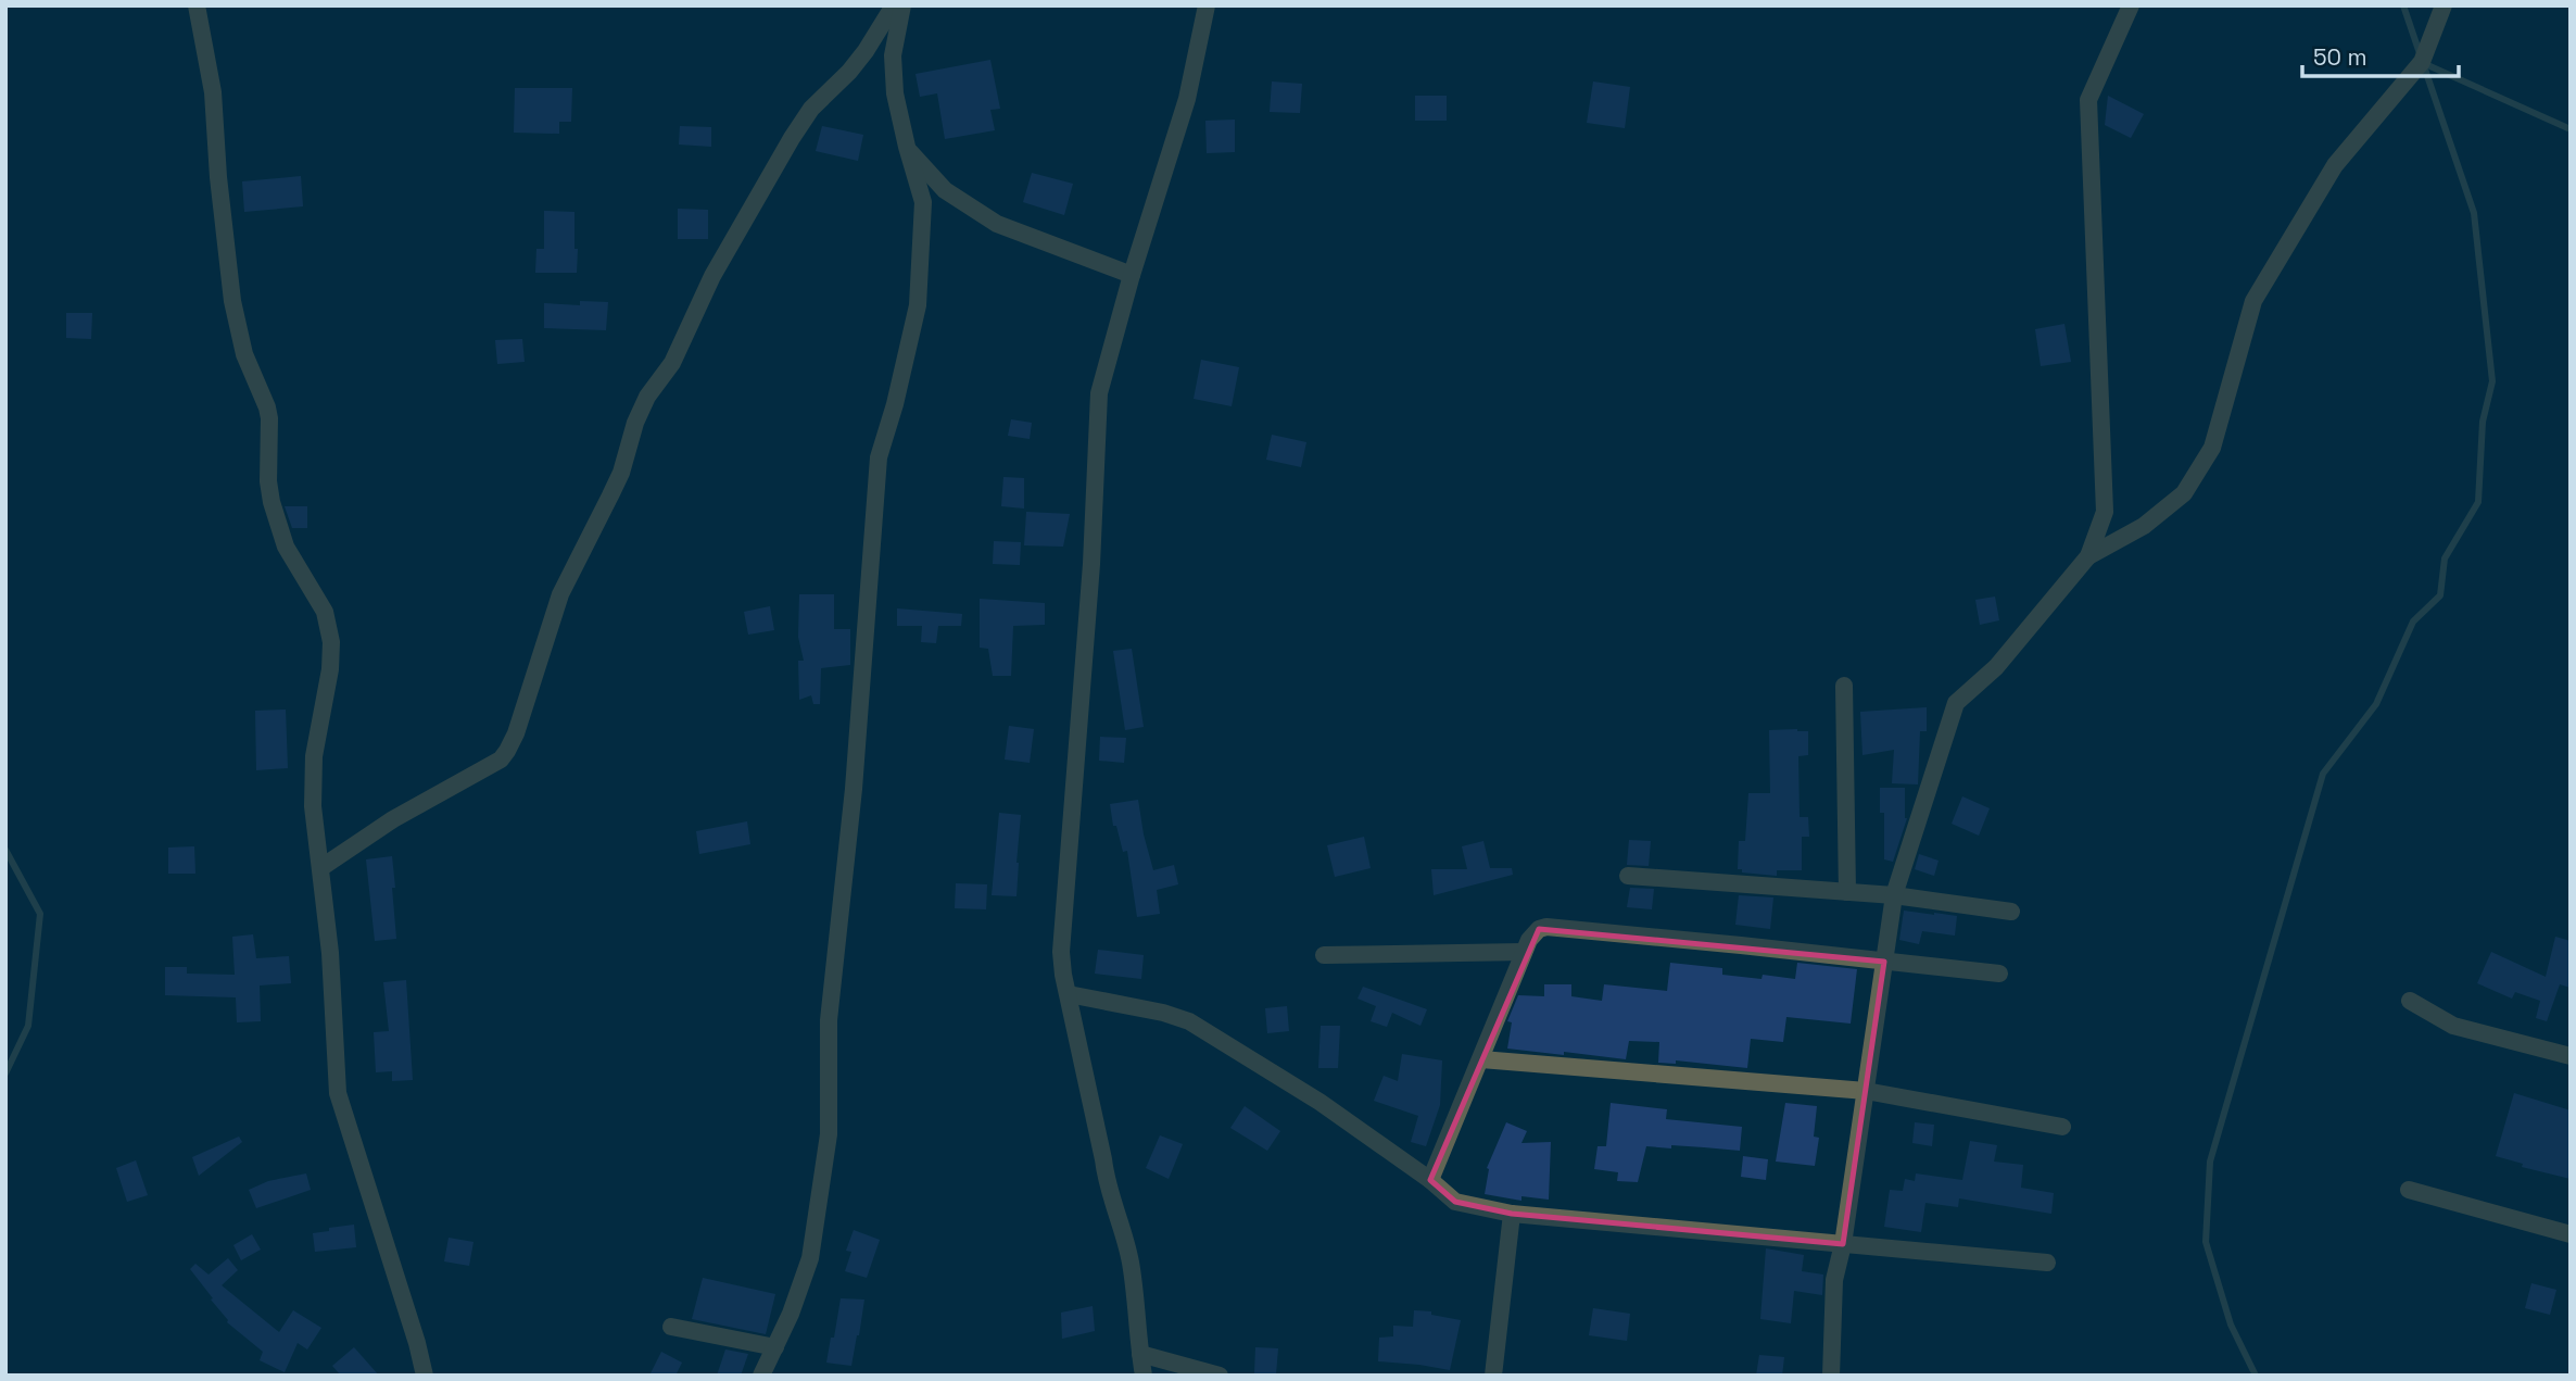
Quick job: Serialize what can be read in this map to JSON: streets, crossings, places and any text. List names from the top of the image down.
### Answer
{
  "scale_bar": "50 m"
}
